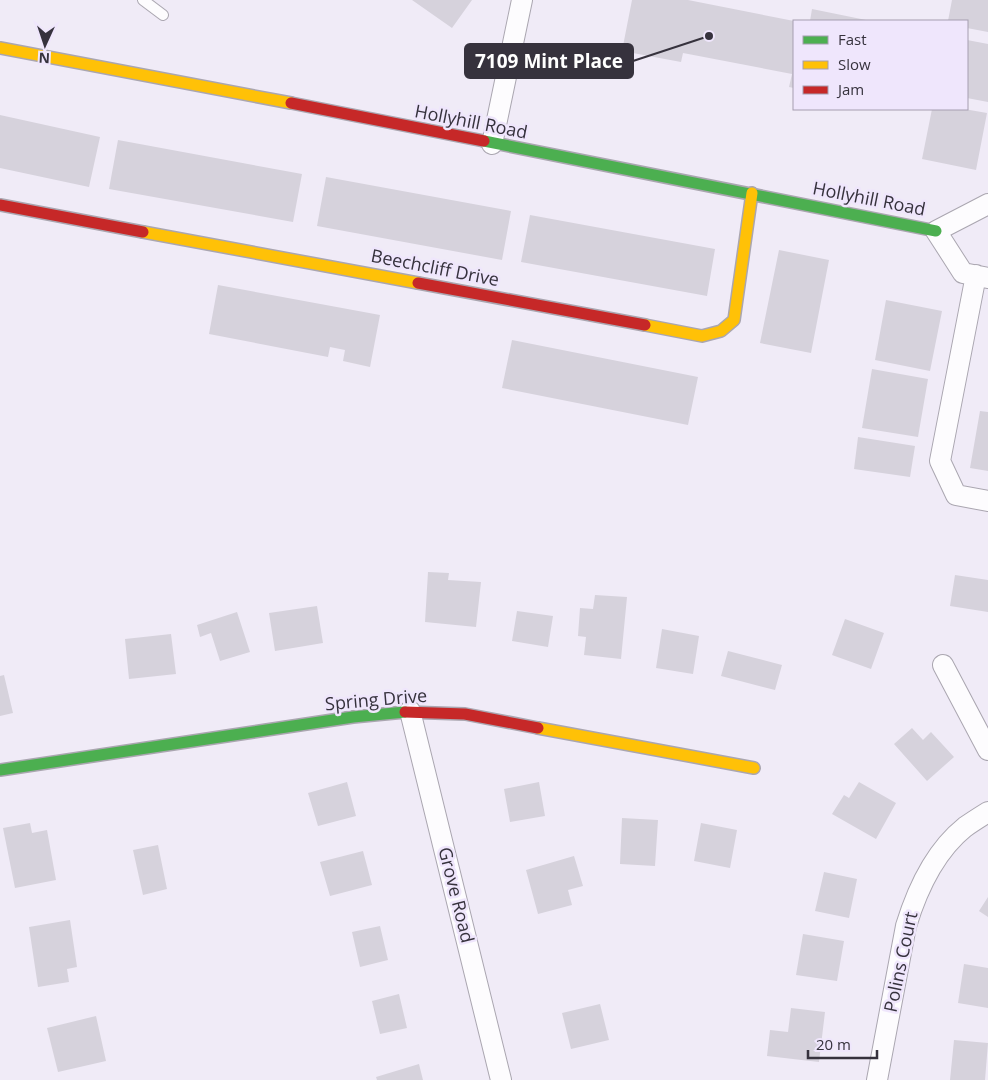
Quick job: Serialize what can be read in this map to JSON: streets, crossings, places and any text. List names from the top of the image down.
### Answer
{
  "streets": {
    "street": [
      "Hollyhill Road",
      "Beechcliff Drive",
      "Spring Drive",
      "Grove Road",
      "Polins Court"
    ]
  },
  "crossings": [
    ["Hollyhill Road", "Beechcliff Drive"],
    ["Spring Drive", "Grove Road"]
  ],
  "places": ["7109 Mint Place"],
  "legend": ["Fast", "Slow", "Jam"],
  "scale_bar": "20 m",
  "north": "bottom"
}
